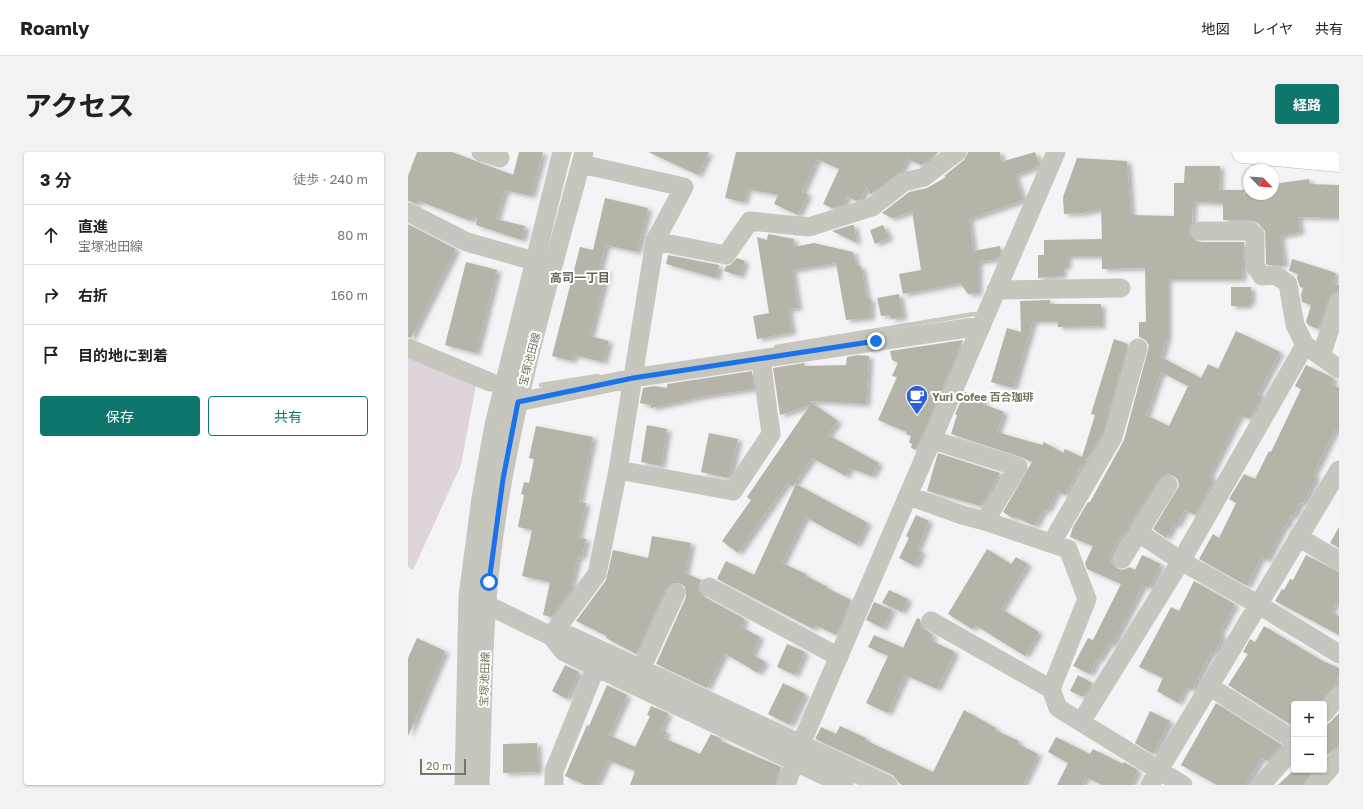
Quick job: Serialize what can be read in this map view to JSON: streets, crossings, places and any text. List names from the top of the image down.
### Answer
{
  "streets": {
    "street": ["宝塚池田線"]
  },
  "districts": ["高司一丁目"],
  "places": {
    "cafe": ["Yuri Cofee 百合珈琲"]
  },
  "scale_bar": "20 m",
  "north": "bottom right",
  "page": {
    "header": "Roamly",
    "nav": ["地図", "レイヤ", "共有"],
    "title": "アクセス",
    "buttons": [
      "経路",
      ["保存", "共有"]
    ],
    "heading": ["3 分", "徒歩 · 240 m"],
    "list": [
      ["直進", "宝塚池田線", "80 m"],
      ["右折", "160 m"],
      "目的地に到着"
    ],
    "map_buttons": ["+", "−"],
    "scale": "20 m"
  }
}
